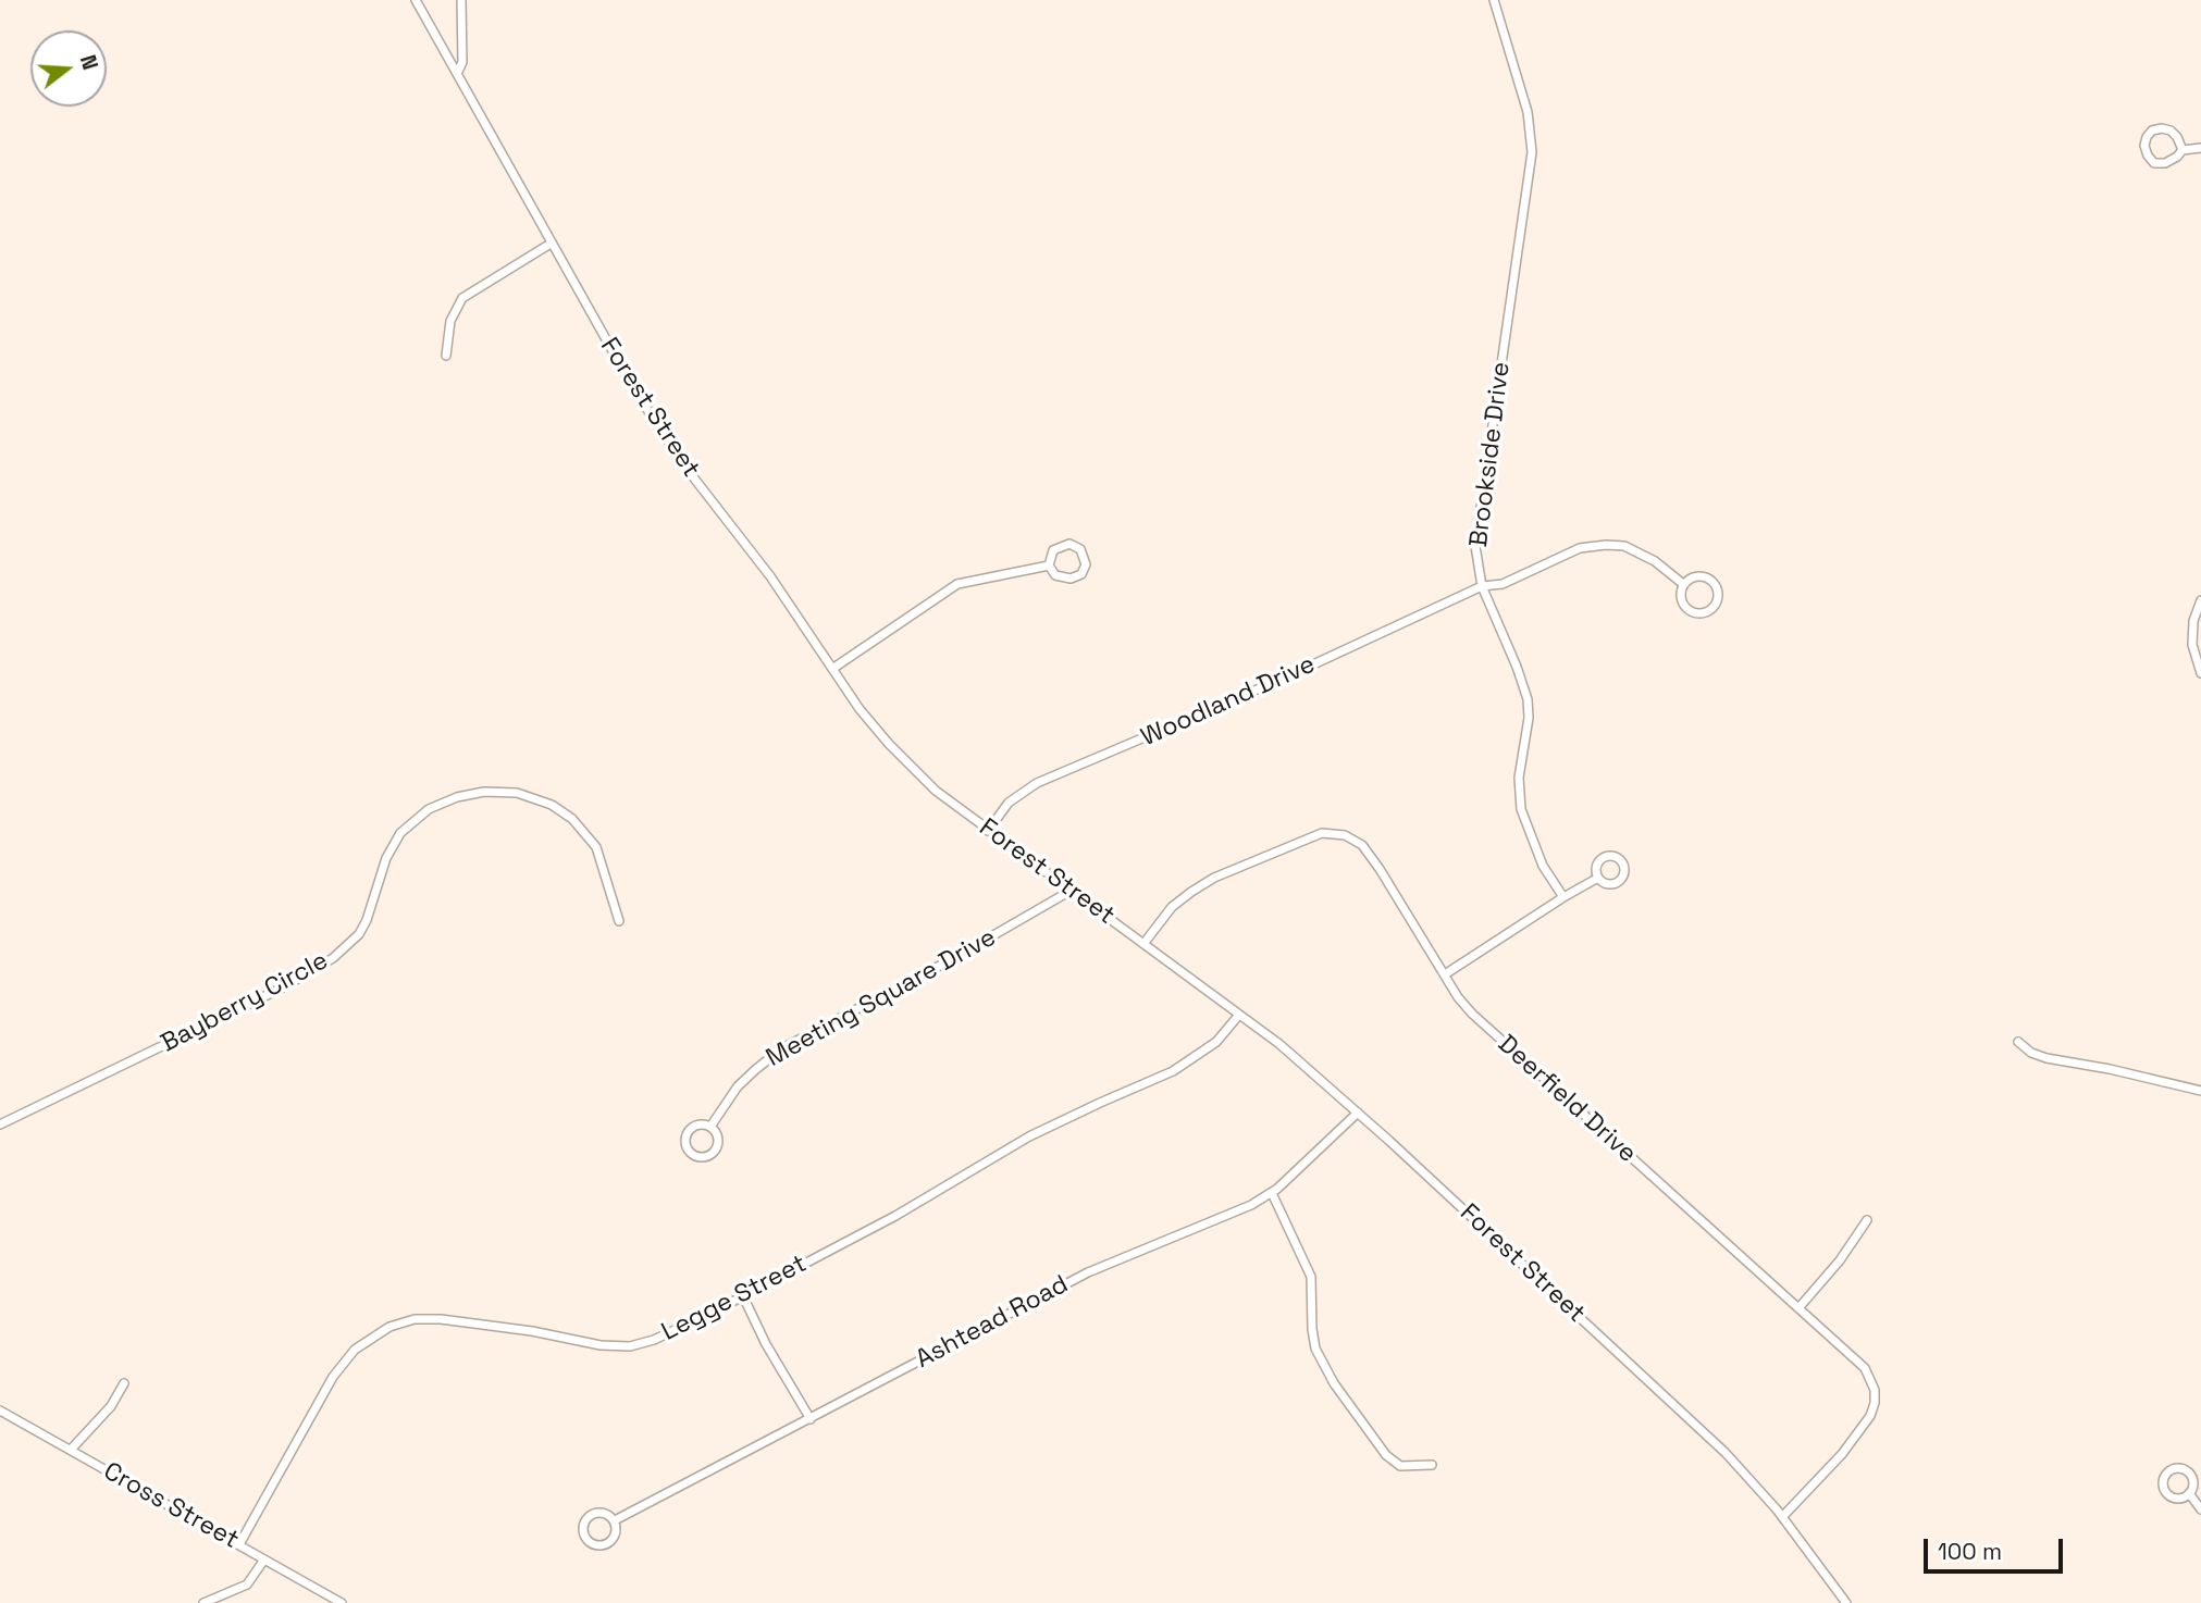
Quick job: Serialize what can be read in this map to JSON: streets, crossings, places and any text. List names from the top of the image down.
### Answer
{
  "streets": {
    "street": [
      "Forest Street",
      "Brookside Drive",
      "Woodland Drive",
      "Meeting Square Drive",
      "Bayberry Circle",
      "Deerfield Drive",
      "Legge Street",
      "Ashtead Road",
      "Cross Street"
    ]
  },
  "crossings": [
    ["Forest Street", "Woodland Drive"],
    ["Forest Street", "Meeting Square Drive"],
    ["Forest Street", "Deerfield Drive"],
    ["Forest Street", "Legge Street"],
    ["Forest Street", "Ashtead Road"],
    ["Brookside Drive", "Woodland Drive"],
    ["Legge Street", "Cross Street"]
  ],
  "scale_bar": "100 m",
  "north": "right"
}
